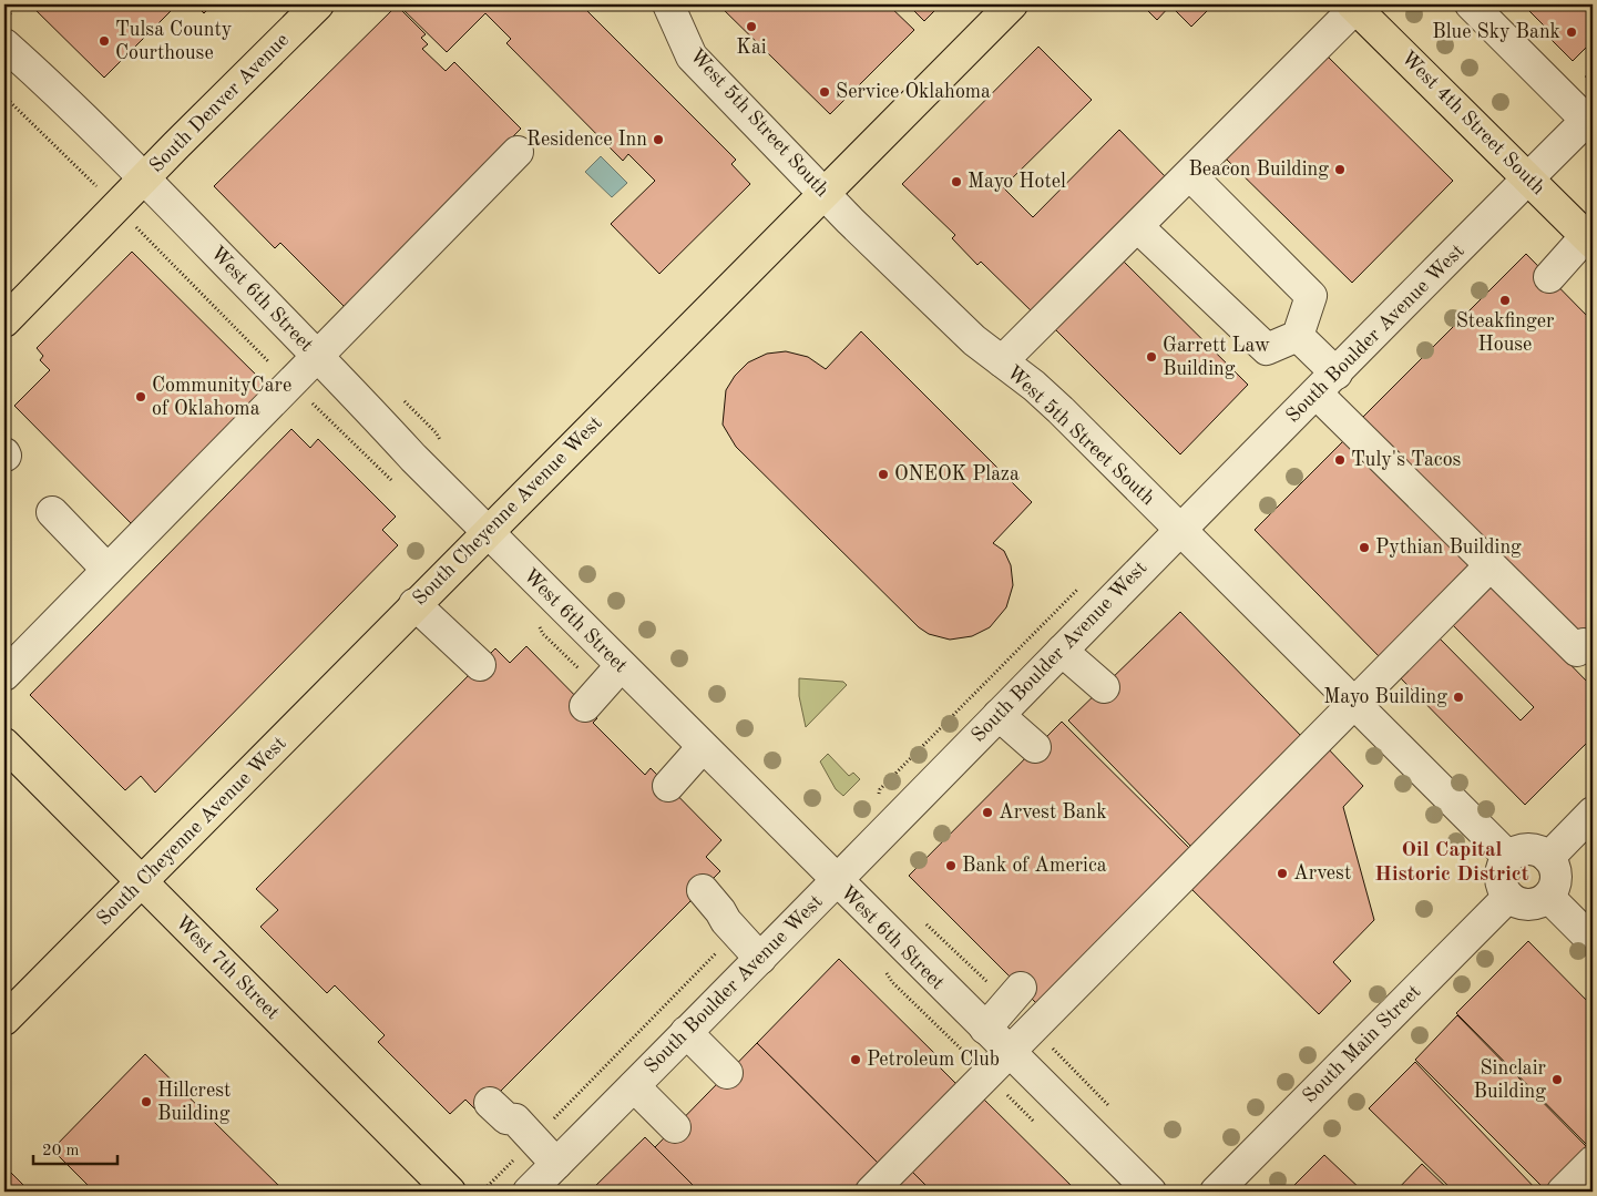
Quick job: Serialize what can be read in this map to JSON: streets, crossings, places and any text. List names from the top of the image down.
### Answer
{
  "streets": {
    "main road": [
      "South Denver Avenue",
      "West 4th Street South",
      "South Cheyenne Avenue West",
      "West 7th Street"
    ],
    "street": [
      "West 5th Street South",
      "West 6th Street",
      "South Boulder Avenue West",
      "South Main Street"
    ]
  },
  "crossings": [
    ["South Denver Avenue", "West 6th Street"],
    ["West 5th Street South", "South Boulder Avenue West"],
    ["West 5th Street South", "South Cheyenne Avenue West"],
    ["West 5th Street South", "South Main Street"],
    ["West 4th Street South", "South Boulder Avenue West"],
    ["West 6th Street", "South Boulder Avenue West"],
    ["West 6th Street", "South Cheyenne Avenue West"],
    ["South Cheyenne Avenue West", "West 7th Street"]
  ],
  "districts": ["Oil Capital Historic District"],
  "places": [
    "Kai",
    "Blue Sky Bank",
    "Tulsa County Courthouse",
    "Service Oklahoma",
    "Residence Inn",
    "Beacon Building",
    "Mayo Hotel",
    "Steakfinger House",
    "Garrett Law Building",
    "CommunityCare of Oklahoma",
    "Tuly's Tacos",
    "ONEOK Plaza",
    "Pythian Building",
    "Mayo Building",
    "Arvest Bank",
    "Bank of America",
    "Arvest",
    "Petroleum Club",
    "Sinclair Building",
    "Hillcrest Building"
  ],
  "scale_bar": "20 m"
}
